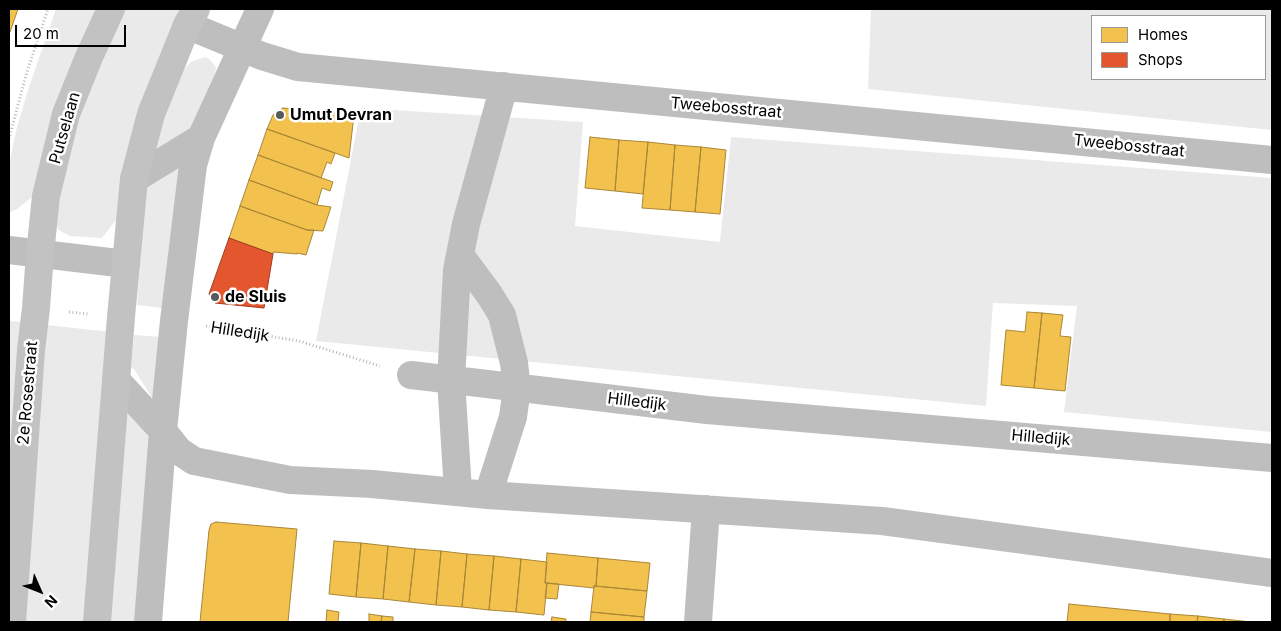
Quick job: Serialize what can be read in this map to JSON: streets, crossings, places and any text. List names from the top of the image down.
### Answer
{
  "streets": {
    "main road": ["Putselaan", "2e Rosestraat"],
    "street": ["Tweebosstraat", "Hilledijk"]
  },
  "crossings": [
    ["Putselaan", "2e Rosestraat"]
  ],
  "places": ["Umut Devran", "de Sluis"],
  "legend": ["Homes", "Shops"],
  "scale_bar": "20 m",
  "north": "bottom right"
}
